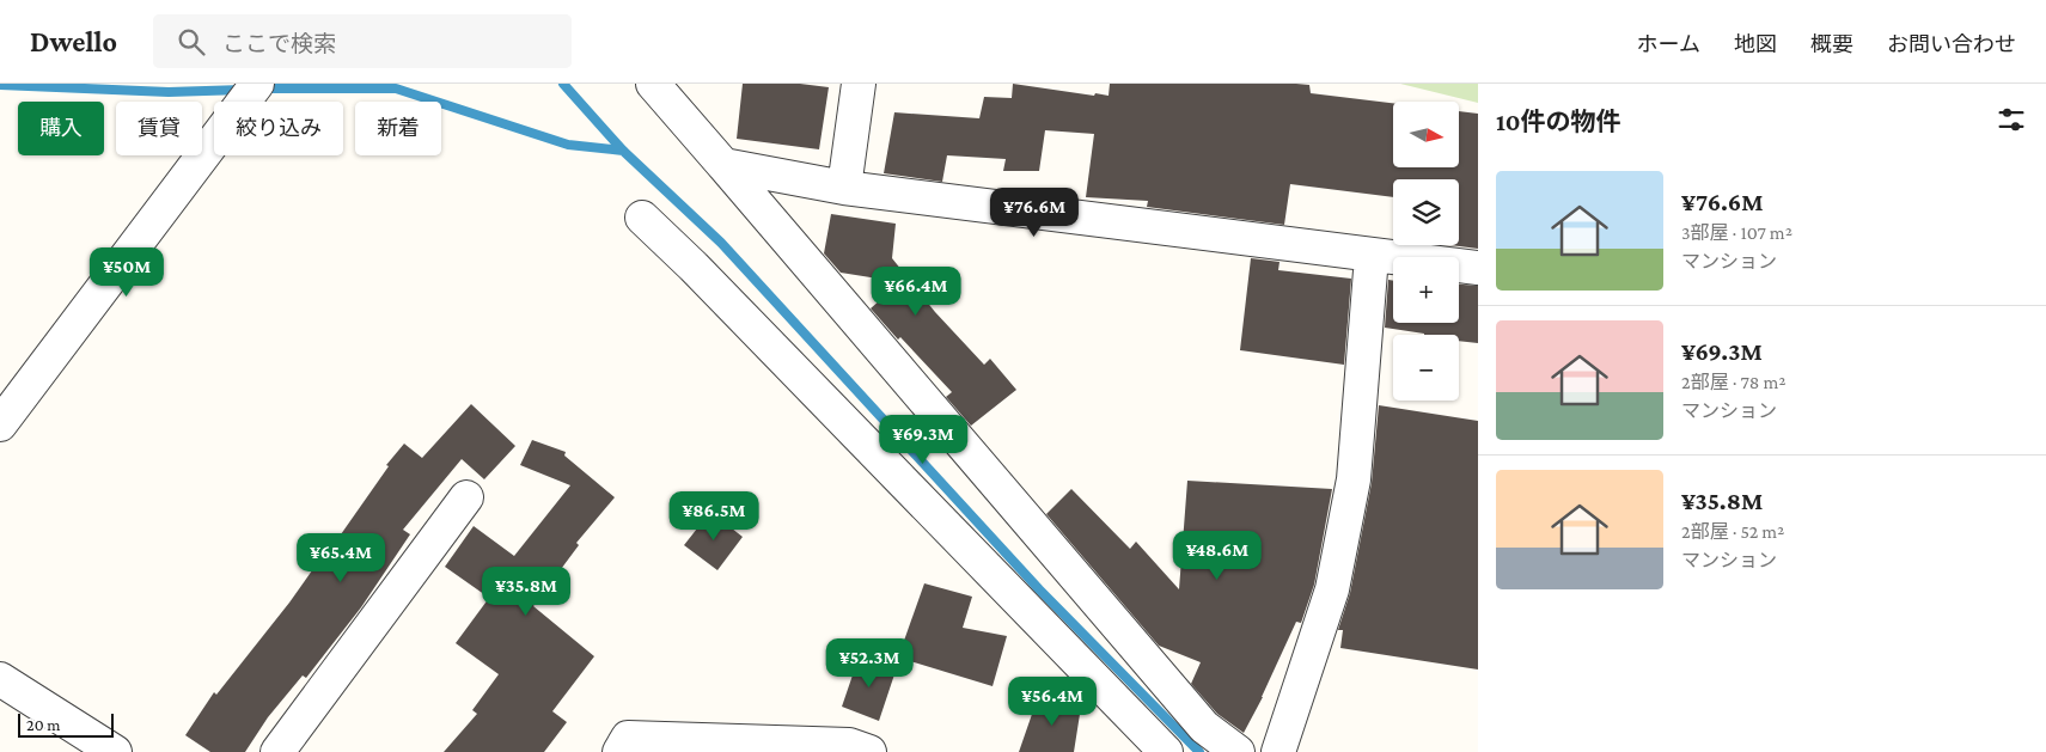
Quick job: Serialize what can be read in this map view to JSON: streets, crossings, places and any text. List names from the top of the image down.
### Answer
{
  "scale_bar": "20 m",
  "north": "right",
  "page": {
    "header": "Dwello",
    "search": "ここで検索",
    "nav": [
      "ホーム",
      "地図",
      "概要",
      "お問い合わせ"
    ],
    "heading": "10件の物件",
    "map_buttons": ["+", "−"],
    "chip": [
      "購入",
      "賃貸",
      "絞り込み",
      "新着"
    ],
    "list": [
      {
        "name": "¥76.6M",
        "note": "3部屋 · 107 m² · マンション"
      },
      {
        "name": "¥69.3M",
        "note": "2部屋 · 78 m² · マンション"
      },
      {
        "name": "¥35.8M",
        "note": "2部屋 · 52 m² · マンション"
      }
    ],
    "price": [
      "¥76.6M",
      "¥50M",
      "¥66.4M",
      "¥69.3M",
      "¥86.5M",
      "¥48.6M",
      "¥65.4M",
      "¥35.8M",
      "¥52.3M",
      "¥56.4M"
    ],
    "scale": "20 m"
  }
}
